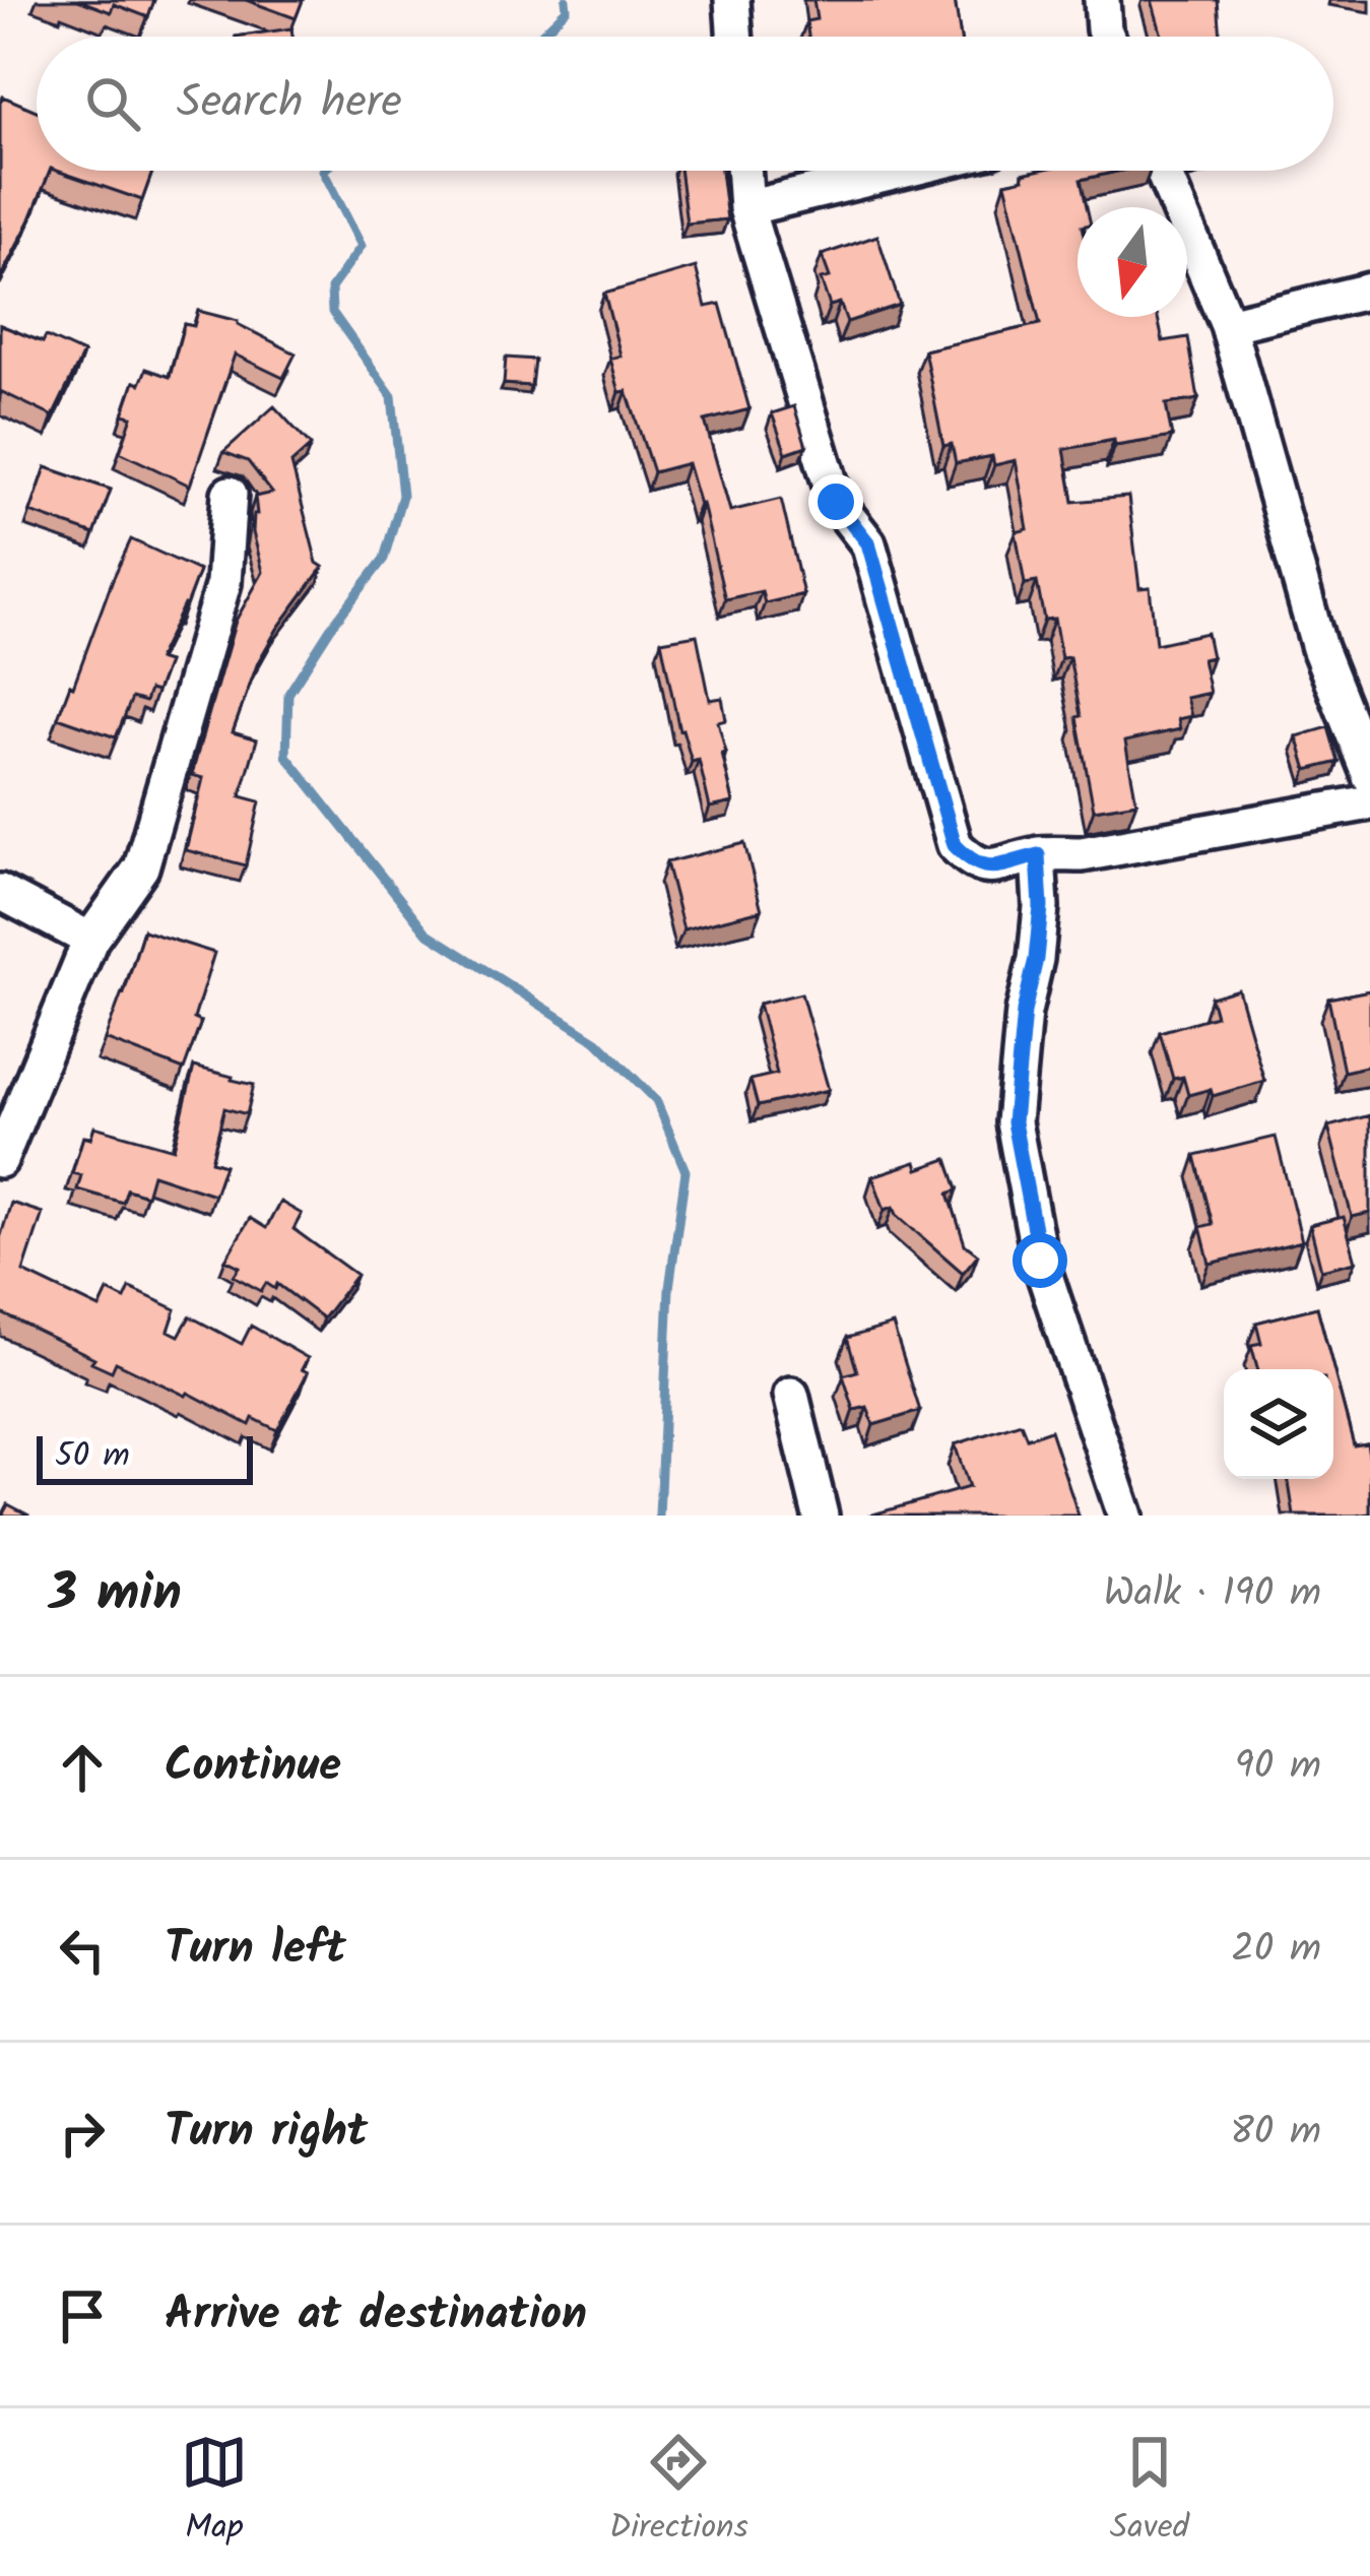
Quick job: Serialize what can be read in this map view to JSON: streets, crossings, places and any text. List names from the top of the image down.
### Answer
{
  "scale_bar": "50 m",
  "north": "bottom",
  "page": {
    "search": "Search here",
    "scale": "50 m",
    "heading": ["3 min", "Walk · 190 m"],
    "list": [
      ["Continue", "90 m"],
      ["Turn left", "20 m"],
      ["Turn right", "80 m"],
      "Arrive at destination"
    ],
    "nav": ["Map", "Directions", "Saved"]
  }
}
